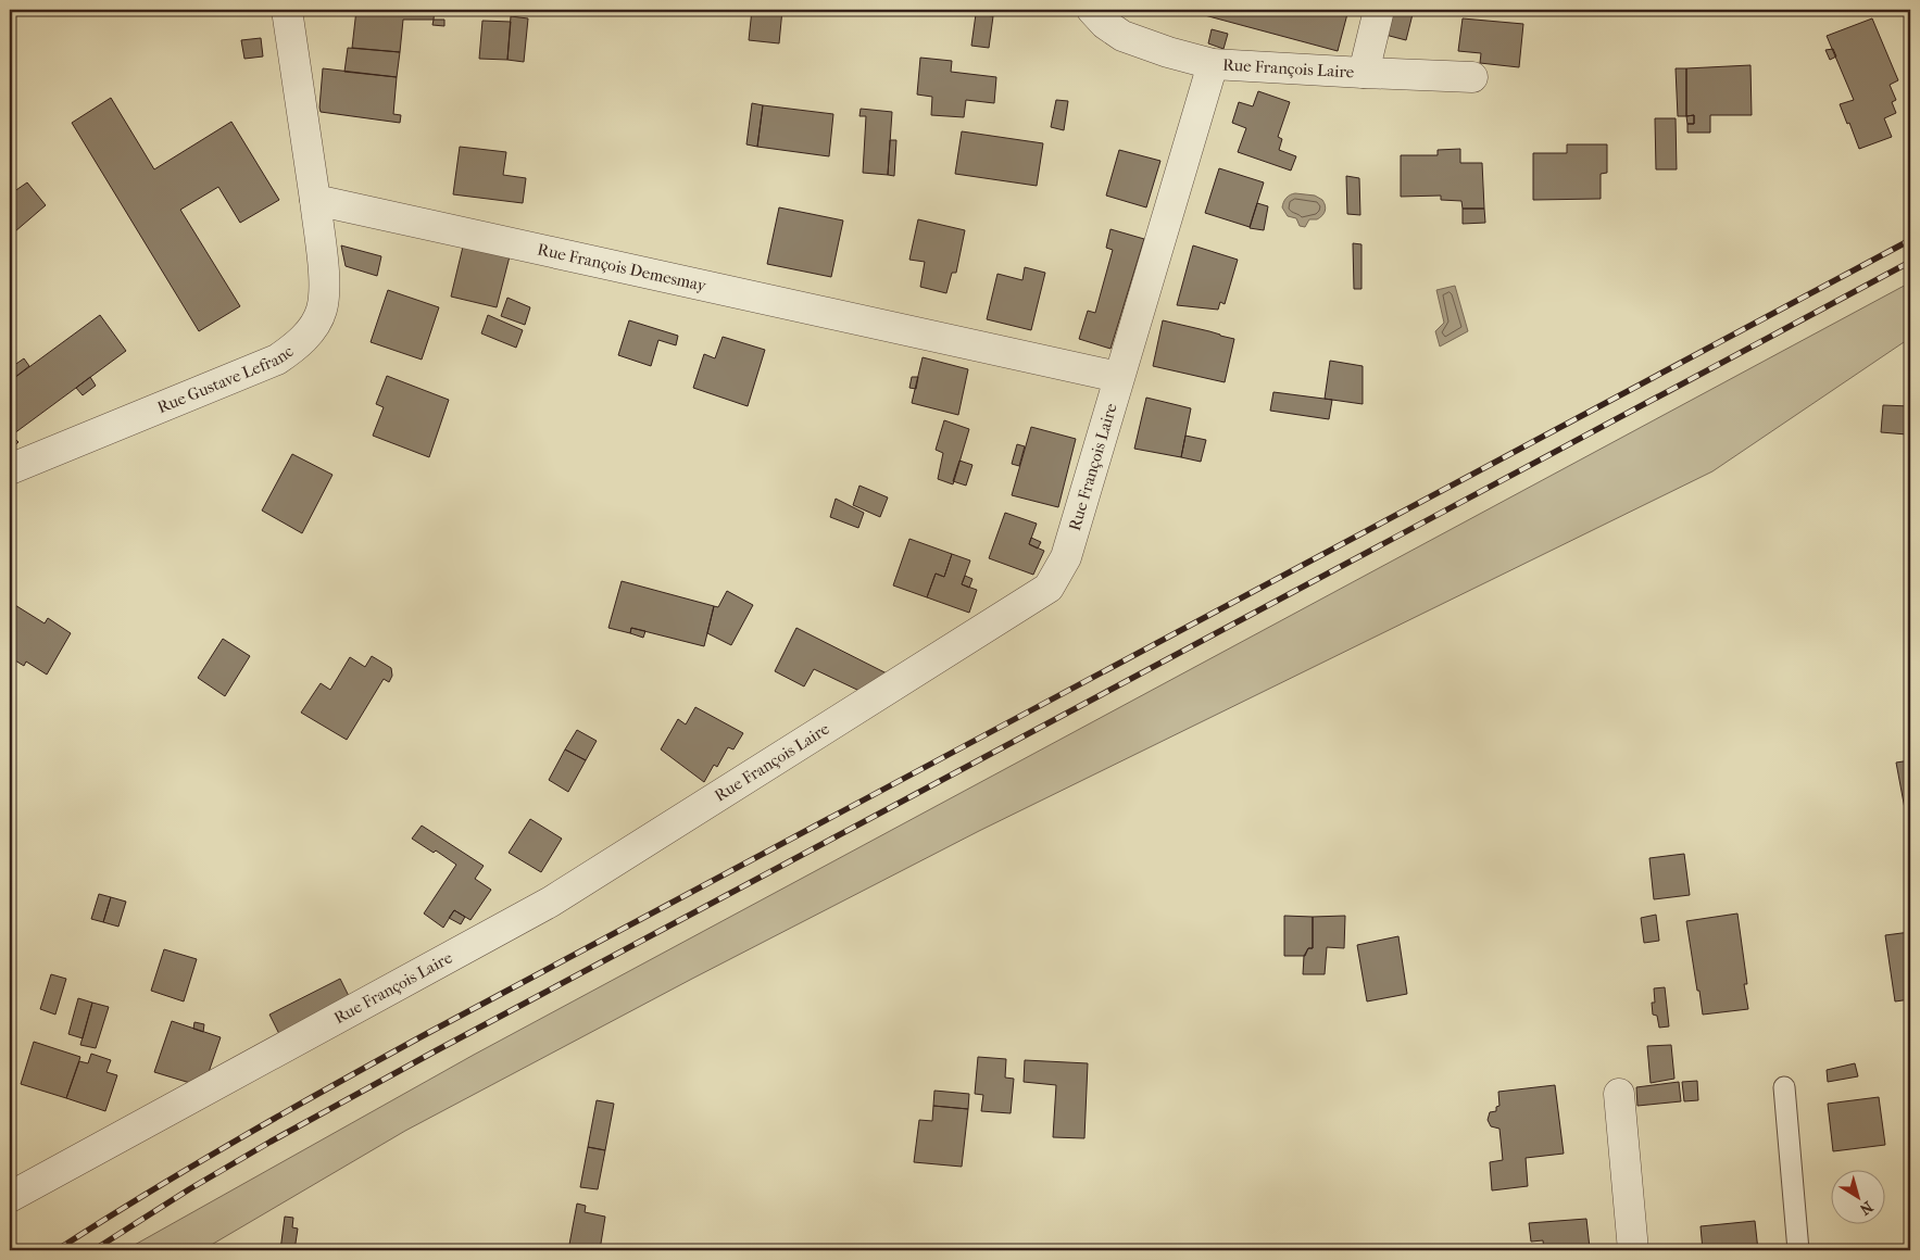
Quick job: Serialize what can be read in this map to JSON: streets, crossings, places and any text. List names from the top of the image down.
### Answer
{
  "streets": {
    "street": ["Rue François Laire", "Rue François Demesmay", "Rue Gustave Lefranc"]
  },
  "crossings": [
    ["Rue François Laire", "Rue François Demesmay"],
    ["Rue François Demesmay", "Rue Gustave Lefranc"]
  ],
  "north": "bottom right"
}
